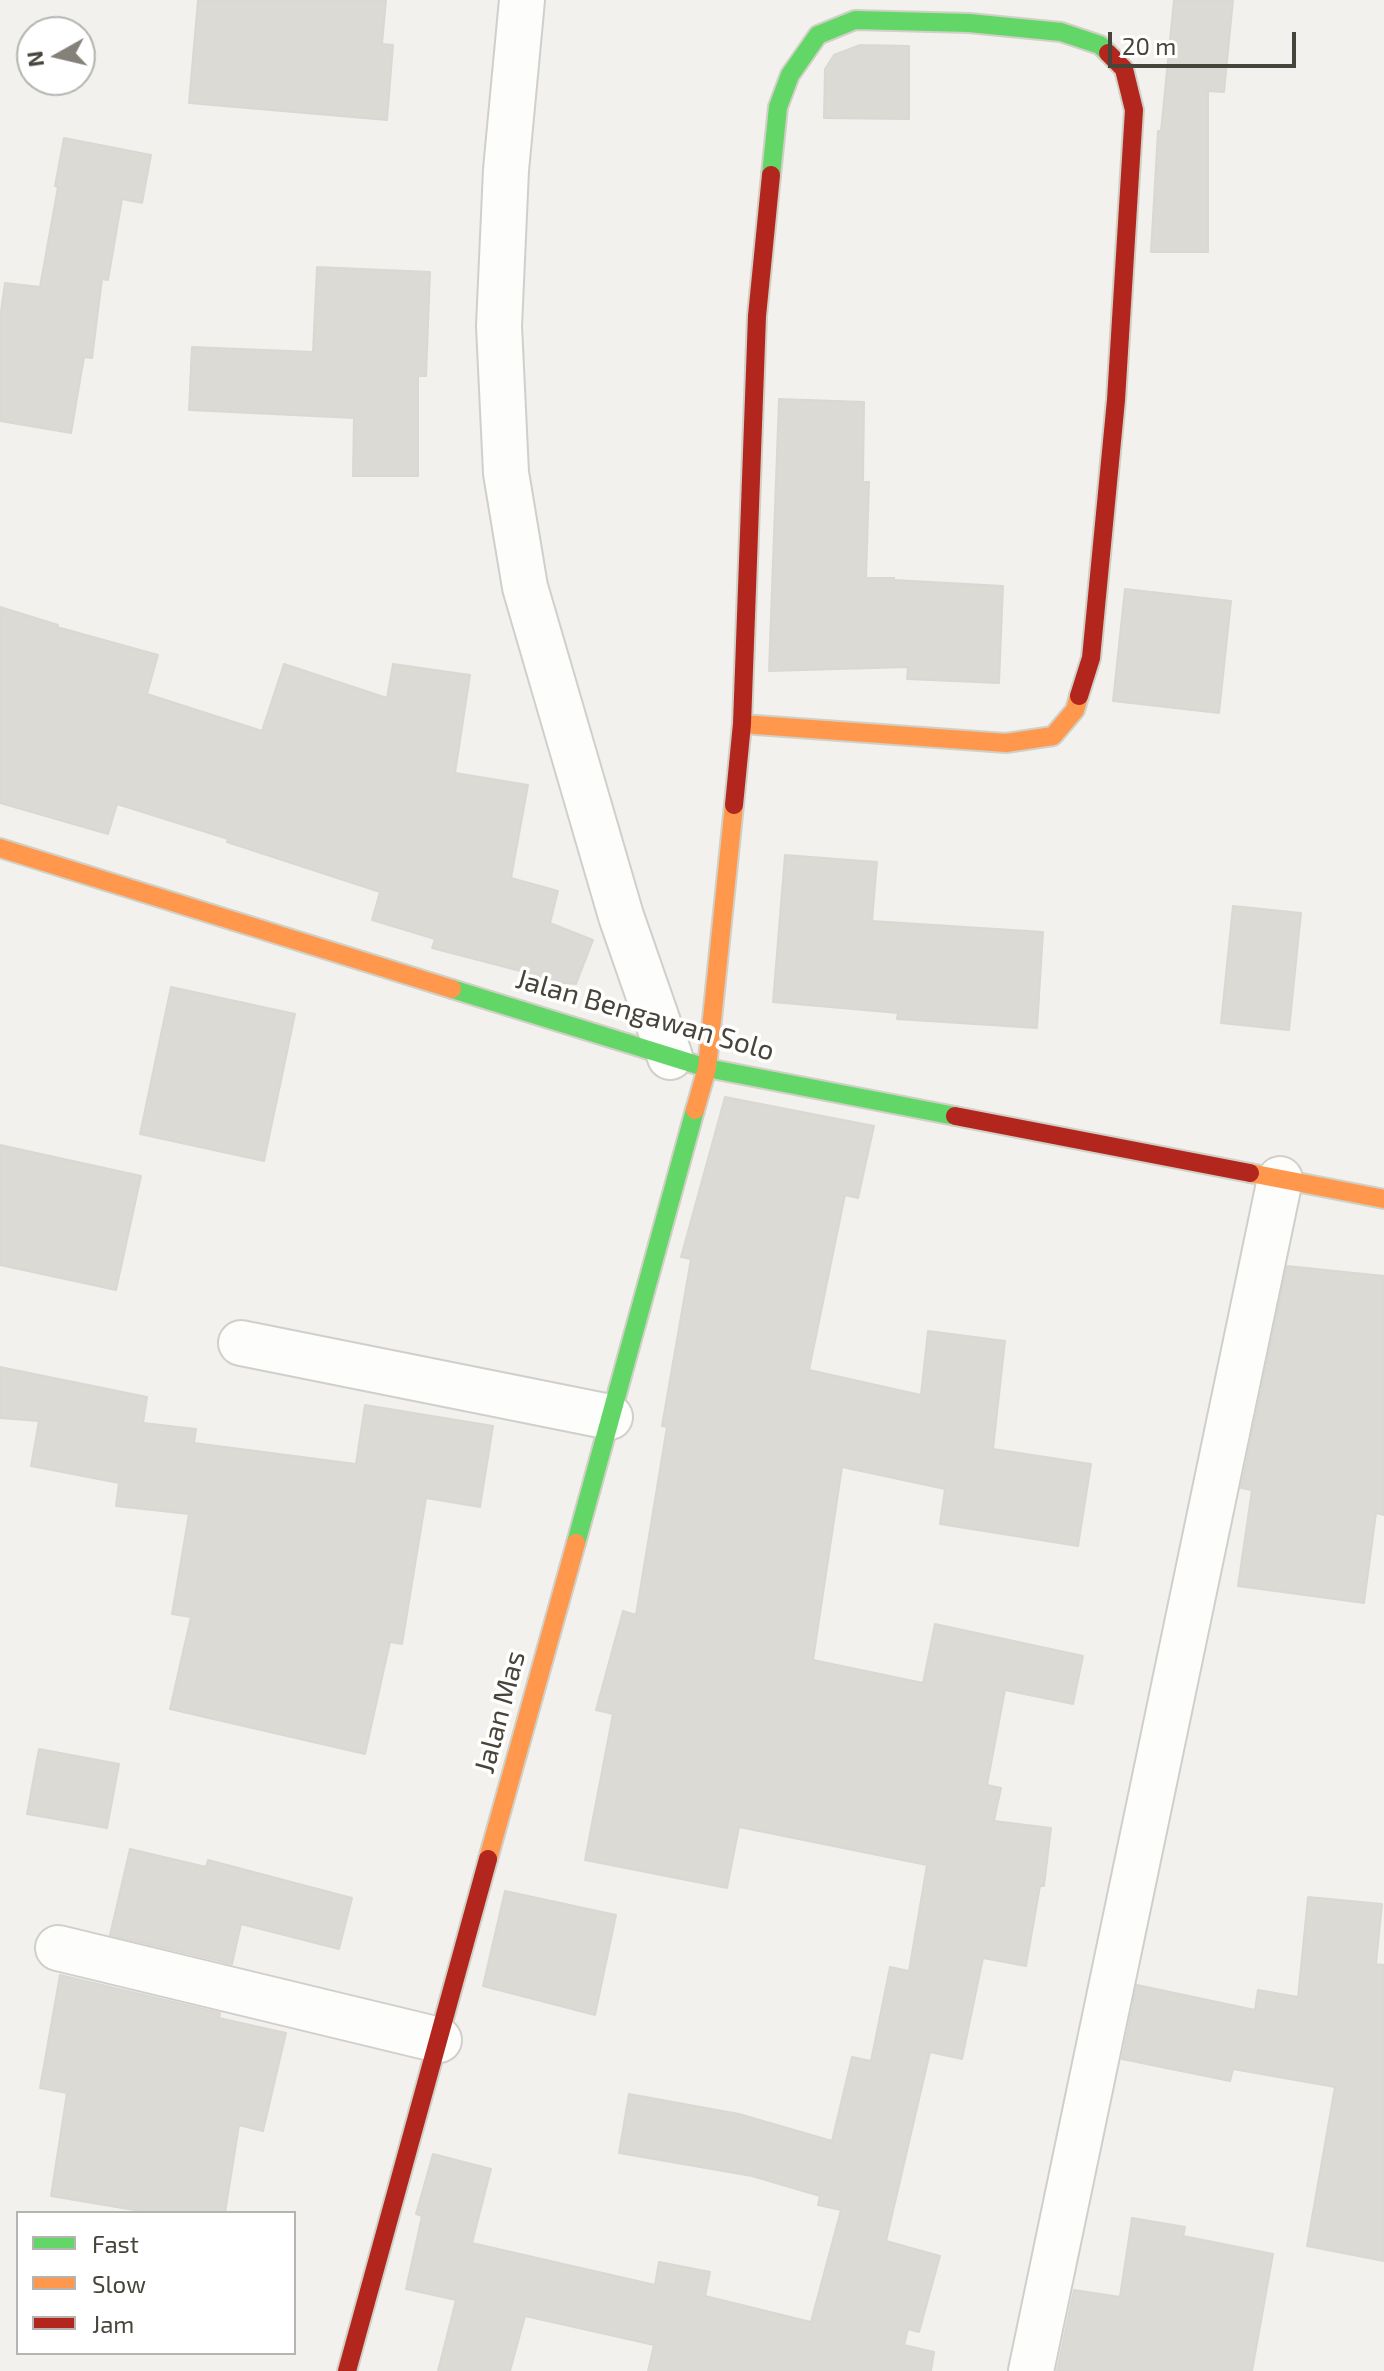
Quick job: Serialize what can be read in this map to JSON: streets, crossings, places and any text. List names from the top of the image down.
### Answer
{
  "streets": {
    "street": ["Jalan Bengawan Solo", "Jalan Mas"]
  },
  "crossings": [
    ["Jalan Bengawan Solo", "Jalan Mas"]
  ],
  "legend": ["Fast", "Slow", "Jam"],
  "scale_bar": "20 m",
  "north": "left"
}
